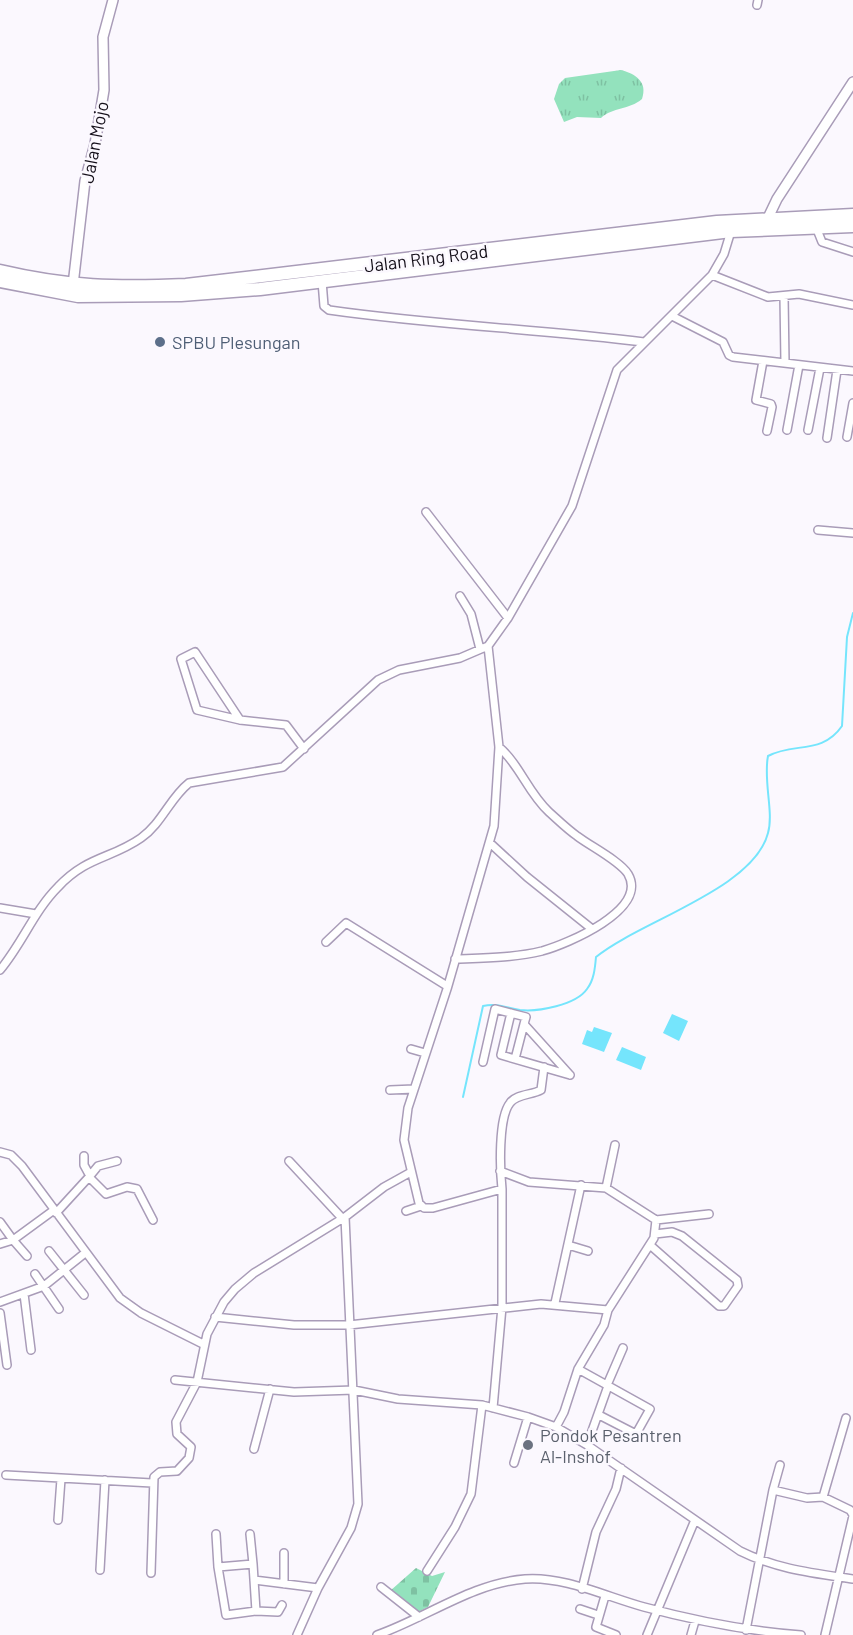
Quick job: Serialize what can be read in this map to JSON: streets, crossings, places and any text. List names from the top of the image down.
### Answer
{
  "streets": {
    "highway": ["Jalan Ring Road"],
    "street": ["Jalan Mojo"]
  },
  "crossings": [
    ["Jalan Mojo", "Jalan Ring Road"]
  ],
  "places": ["SPBU Plesungan", "Pondok Pesantren Al-Inshof"]
}
